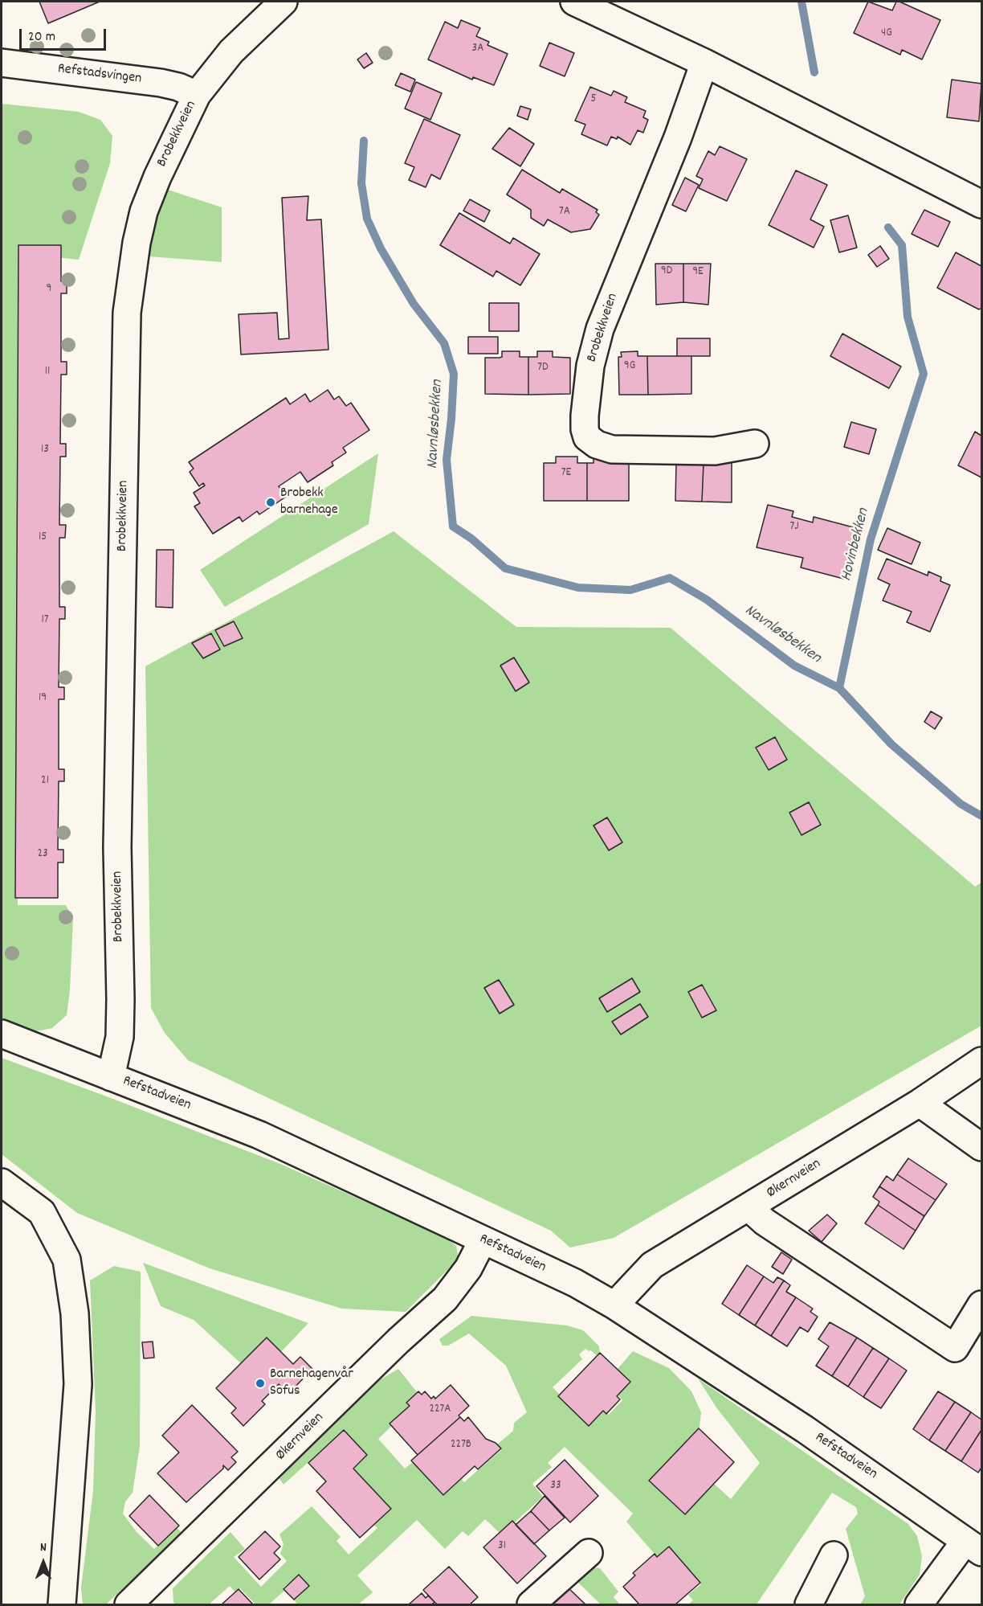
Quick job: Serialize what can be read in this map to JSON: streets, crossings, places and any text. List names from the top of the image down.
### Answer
{
  "streets": {
    "street": [
      "Refstadsvingen",
      "Brobekkveien",
      "Refstadveien",
      "Økernveien"
    ]
  },
  "crossings": [
    ["Refstadsvingen", "Brobekkveien"],
    ["Brobekkveien", "Refstadveien"],
    ["Refstadveien", "Økernveien"]
  ],
  "water": ["Navnløsbekken", "Hovinbekken"],
  "places": ["Brobekk barnehage", "Barnehagenvår Sofus"],
  "house_numbers": [
    "4G",
    "3A",
    "5",
    "7A",
    "9D",
    "9E",
    "9",
    "9G",
    "7D",
    "11",
    "13",
    "7E",
    "7J",
    "15",
    "17",
    "19",
    "21",
    "23",
    "227A",
    "227B",
    "33",
    "31"
  ],
  "scale_bar": "20 m",
  "north": "top"
}
